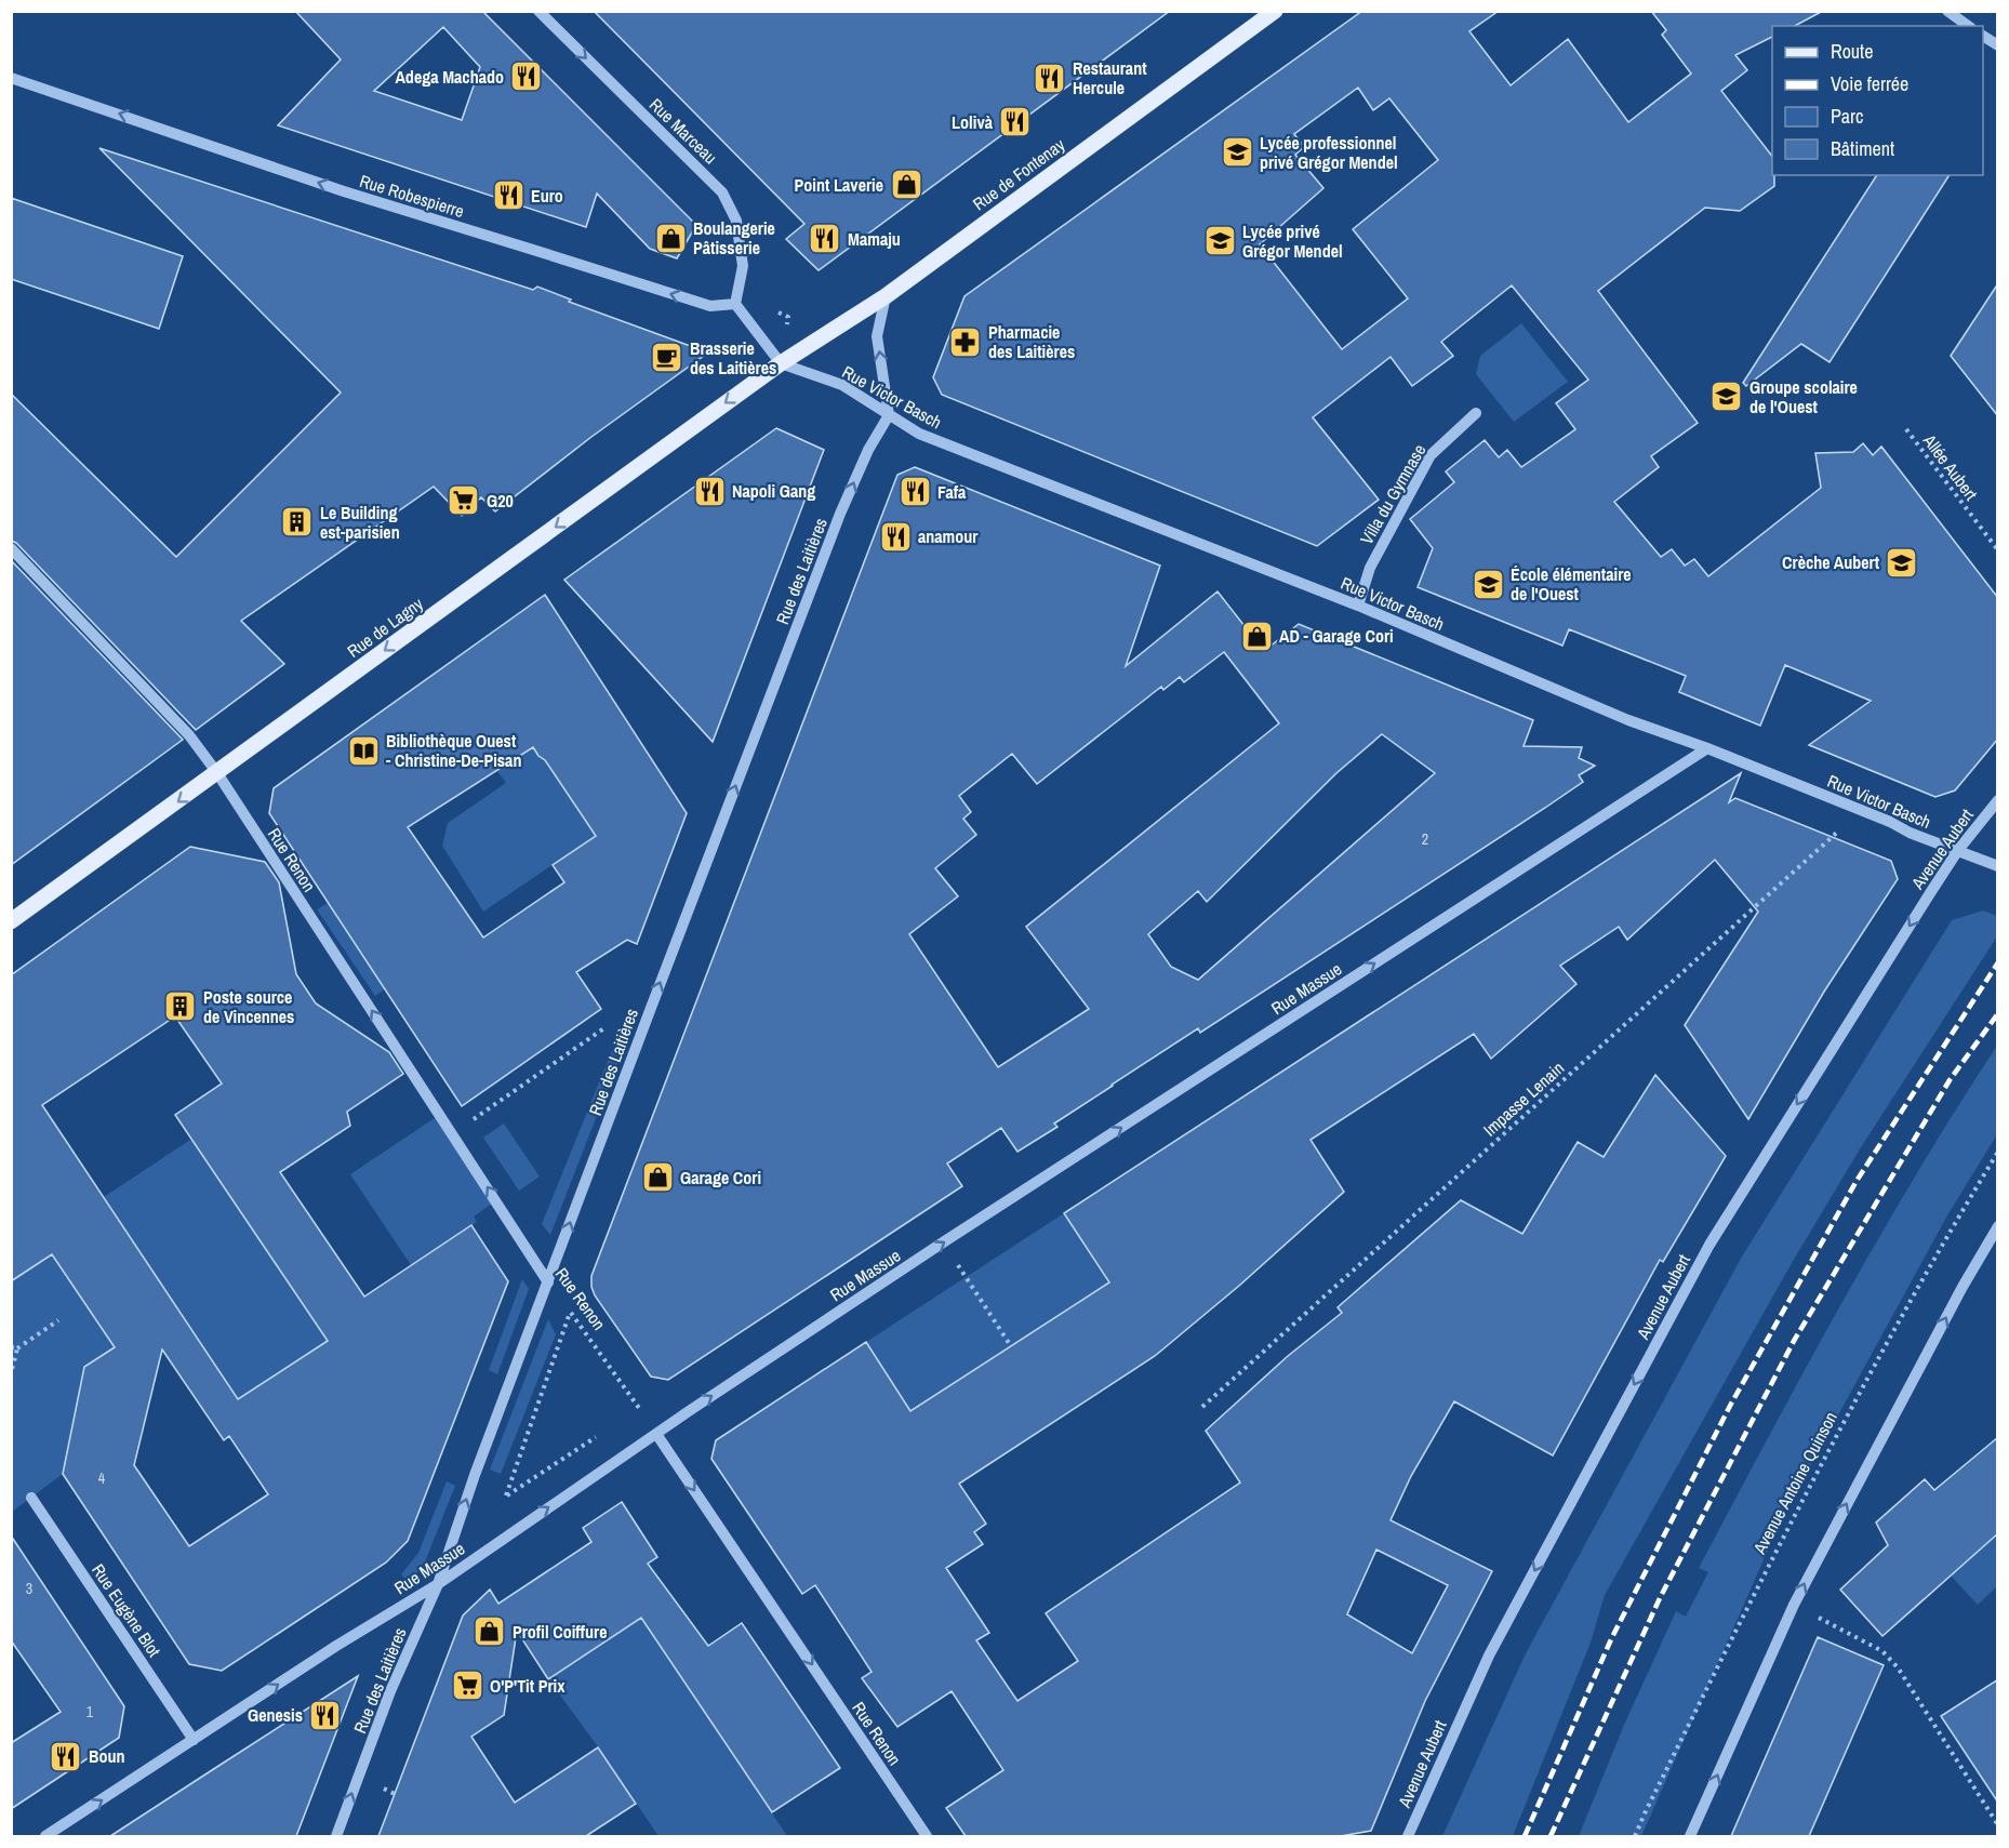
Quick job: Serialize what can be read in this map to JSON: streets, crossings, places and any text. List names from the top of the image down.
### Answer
{
  "streets": {
    "main road": ["Rue de Fontenay", "Rue de Lagny"],
    "street": [
      "Rue Marceau",
      "Rue Robespierre",
      "Rue Victor Basch",
      "Villa du Gymnase",
      "Rue des Laitières",
      "Avenue Aubert",
      "Rue Renon",
      "Rue Massue",
      "Rue Eugène Blot"
    ],
    "path": ["Allée Aubert", "Impasse Lenain", "Avenue Antoine Quinson"]
  },
  "crossings": [
    ["Rue Marceau", "Rue Robespierre"],
    ["Rue de Fontenay", "Rue Victor Basch"],
    ["Rue de Fontenay", "Rue de Lagny"],
    ["Rue Victor Basch", "Villa du Gymnase"],
    ["Rue Victor Basch", "Rue des Laitières"],
    ["Rue Victor Basch", "Rue de Lagny"],
    ["Rue Victor Basch", "Avenue Aubert"],
    ["Rue Victor Basch", "Rue Massue"],
    ["Rue Victor Basch", "Impasse Lenain"],
    ["Rue des Laitières", "Rue Renon"],
    ["Rue des Laitières", "Rue Massue"],
    ["Rue de Lagny", "Rue Renon"],
    ["Rue Renon", "Rue Massue"],
    ["Rue Massue", "Rue Eugène Blot"]
  ],
  "one_way": [
    "Rue Marceau",
    "Rue Robespierre",
    "Rue des Laitières",
    "Rue de Lagny",
    "Avenue Aubert",
    "Rue Massue"
  ],
  "places": {
    "restaurant": [
      "Adega Machado",
      "Restaurant Hercule",
      "Lolivà",
      "Euro",
      "Mamaju",
      "Napoli Gang",
      "Fafa",
      "anamour",
      "Genesis",
      "Boun"
    ],
    "school or university": [
      "Lycée professionnel privé Grégor Mendel",
      "Lycée privé Grégor Mendel",
      "Groupe scolaire de l'Ouest",
      "Crèche Aubert",
      "École élémentaire de l'Ouest"
    ],
    "shop": [
      "Point Laverie",
      "Boulangerie Pâtisserie",
      "AD - Garage Cori",
      "Garage Cori",
      "Profil Coiffure"
    ],
    "pharmacy": ["Pharmacie des Laitières"],
    "cafe": ["Brasserie des Laitières"],
    "supermarket": ["G20", "O'P'Tit Prix"],
    "building": ["Le Building est-parisien", "Poste source de Vincennes"],
    "library": ["Bibliothèque Ouest - Christine-De-Pisan"]
  },
  "house_numbers": [
    "2",
    "4",
    "3",
    "1"
  ],
  "legend": [
    "Route",
    "Voie ferrée",
    "Parc",
    "Bâtiment"
  ]
}
